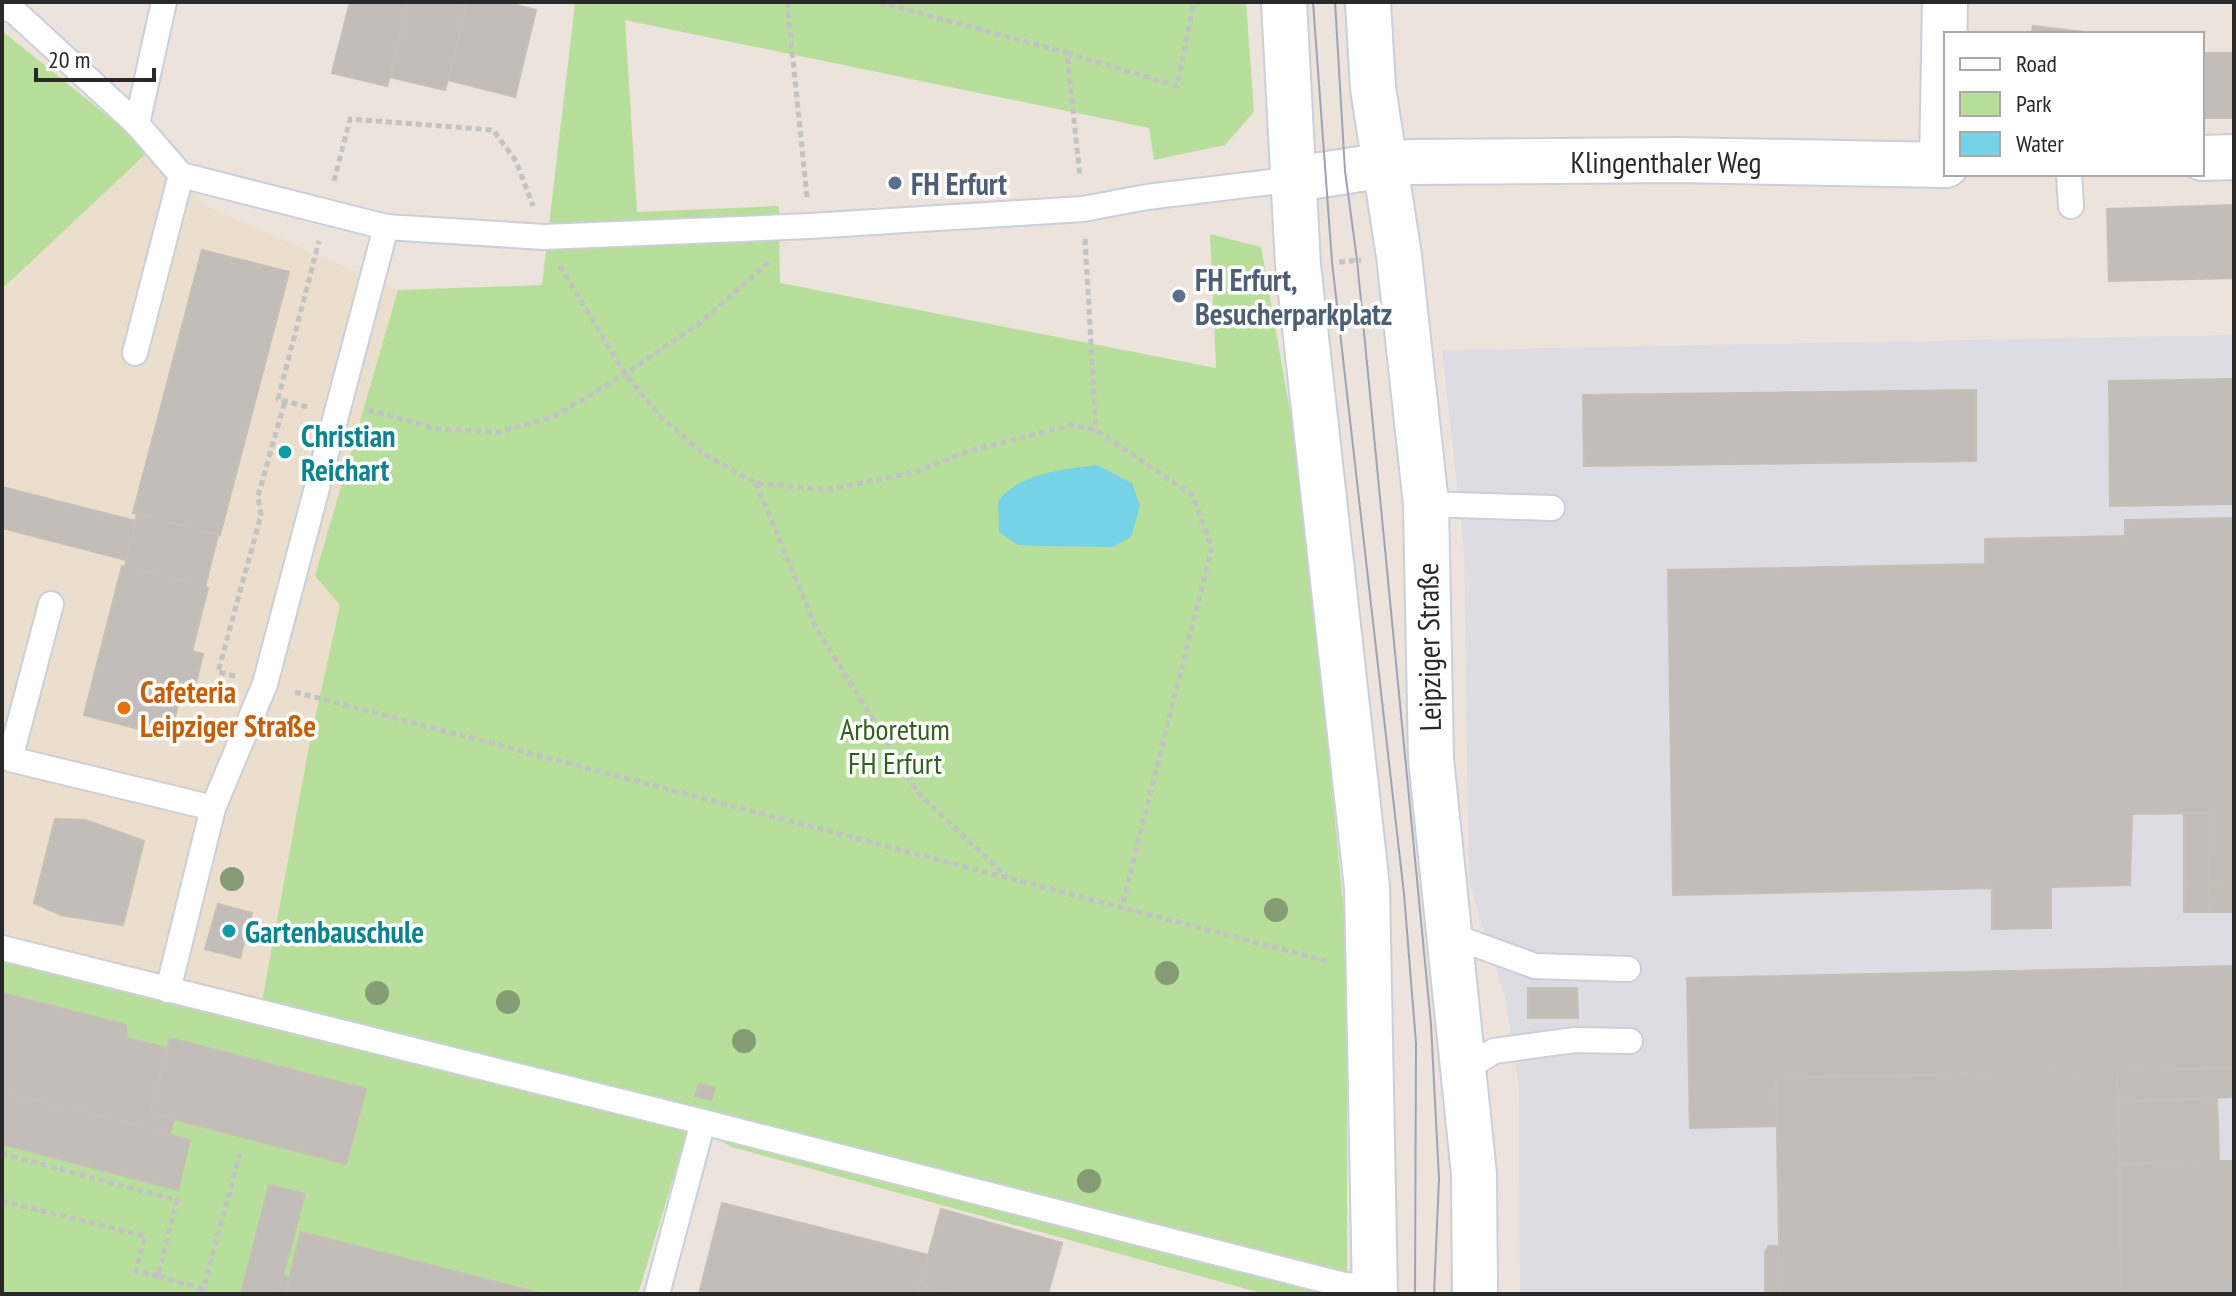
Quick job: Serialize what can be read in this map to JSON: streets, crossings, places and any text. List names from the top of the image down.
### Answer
{
  "streets": {
    "main road": ["Klingenthaler Weg", "Leipziger Straße"]
  },
  "crossings": [
    ["Klingenthaler Weg", "Leipziger Straße"]
  ],
  "parks": ["Arboretum FH Erfurt"],
  "places": [
    "FH Erfurt",
    "FH Erfurt, Besucherparkplatz",
    "Christian Reichart",
    "Cafeteria Leipziger Straße",
    "Gartenbauschule"
  ],
  "legend": ["Road", "Park", "Water"],
  "scale_bar": "20 m"
}
